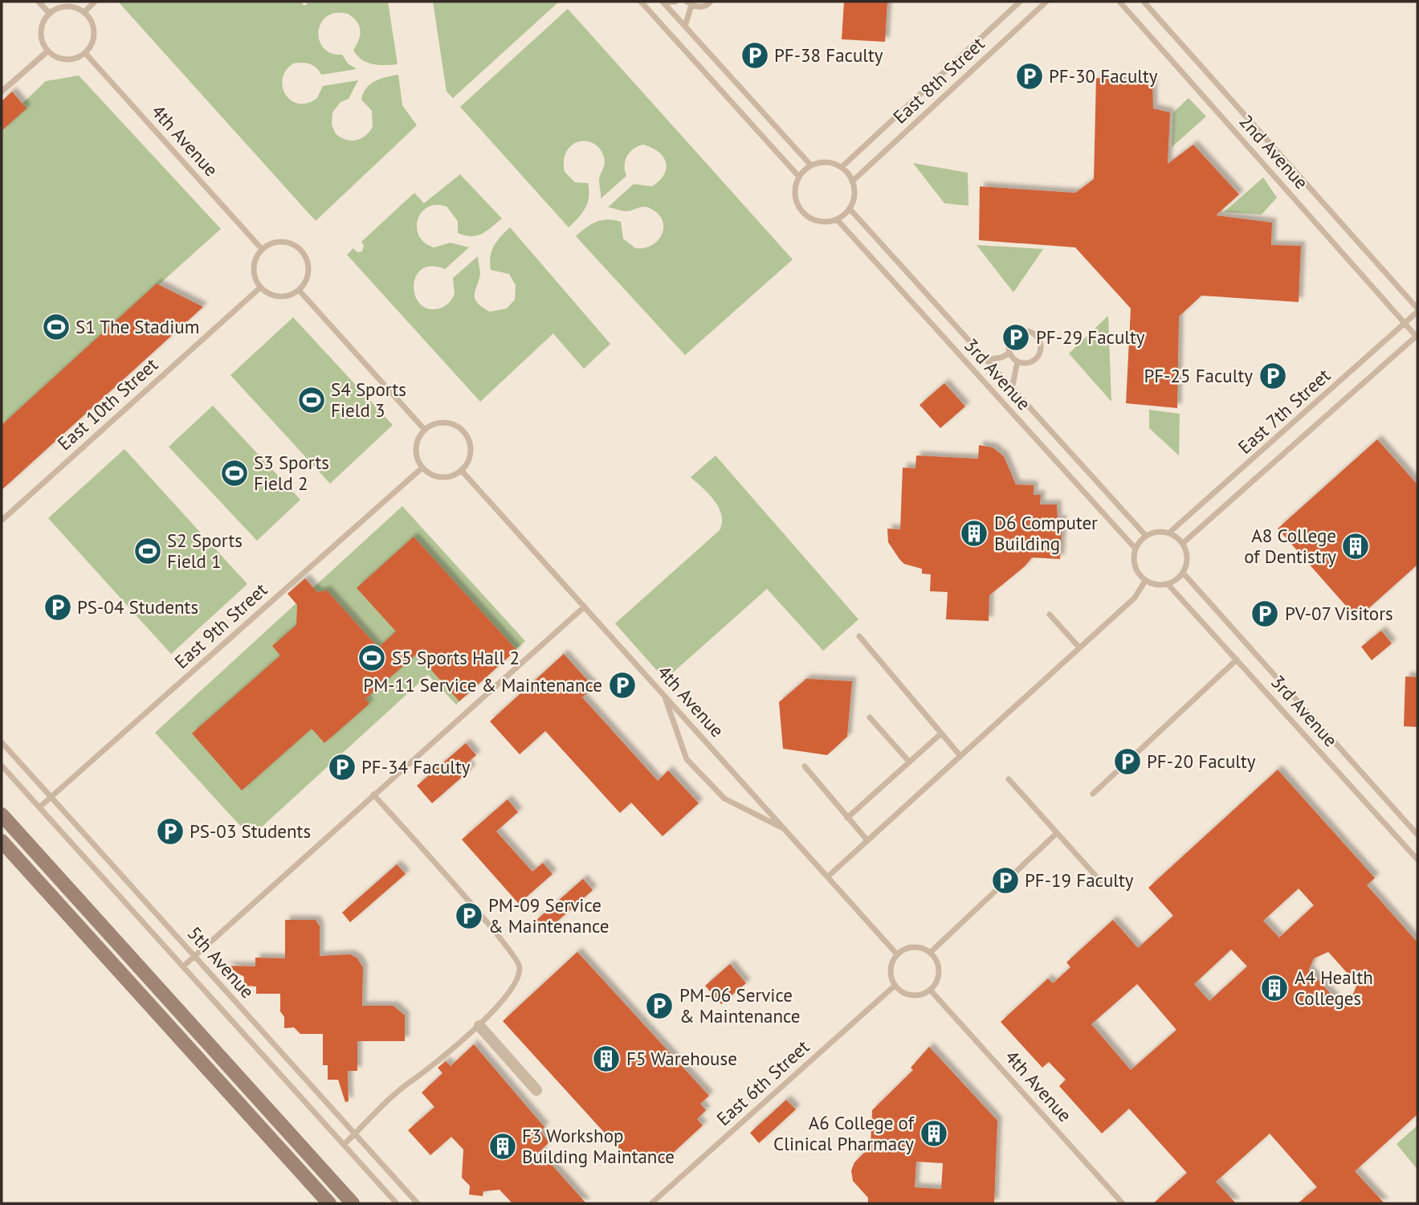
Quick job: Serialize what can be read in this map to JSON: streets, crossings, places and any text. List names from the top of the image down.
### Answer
{
  "streets": {
    "lane": [
      "East 8th Street",
      "4th Avenue",
      "2nd Avenue",
      "3rd Avenue",
      "East 10th Street",
      "East 7th Street",
      "East 9th Street",
      "5th Avenue",
      "East 6th Street"
    ]
  },
  "crossings": [
    ["East 8th Street", "3rd Avenue"],
    ["4th Avenue", "East 10th Street"],
    ["4th Avenue", "East 9th Street"],
    ["4th Avenue", "East 6th Street"],
    ["2nd Avenue", "East 7th Street"],
    ["3rd Avenue", "East 7th Street"],
    ["East 9th Street", "5th Avenue"]
  ],
  "places": {
    "parking": [
      "PF-38 Faculty",
      "PF-30 Faculty",
      "PF-29 Faculty",
      "PF-25 Faculty",
      "PS-04 Students",
      "PV-07 Visitors",
      "PM-11 Service & Maintenance",
      "PF-20 Faculty",
      "PF-34 Faculty",
      "PS-03 Students",
      "PF-19 Faculty",
      "PM-09 Service & Maintenance",
      "PM-06 Service & Maintenance"
    ],
    "sports": [
      "S1 The Stadium",
      "S4 Sports Field 3",
      "S3 Sports Field 2",
      "S2 Sports Field 1",
      "S5 Sports Hall 2"
    ],
    "building": [
      "D6 Computer Building",
      "A8 College of Dentistry",
      "A4 Health Colleges",
      "F5 Warehouse",
      "A6 College of Clinical Pharmacy",
      "F3 Workshop Building Maintance"
    ]
  }
}
